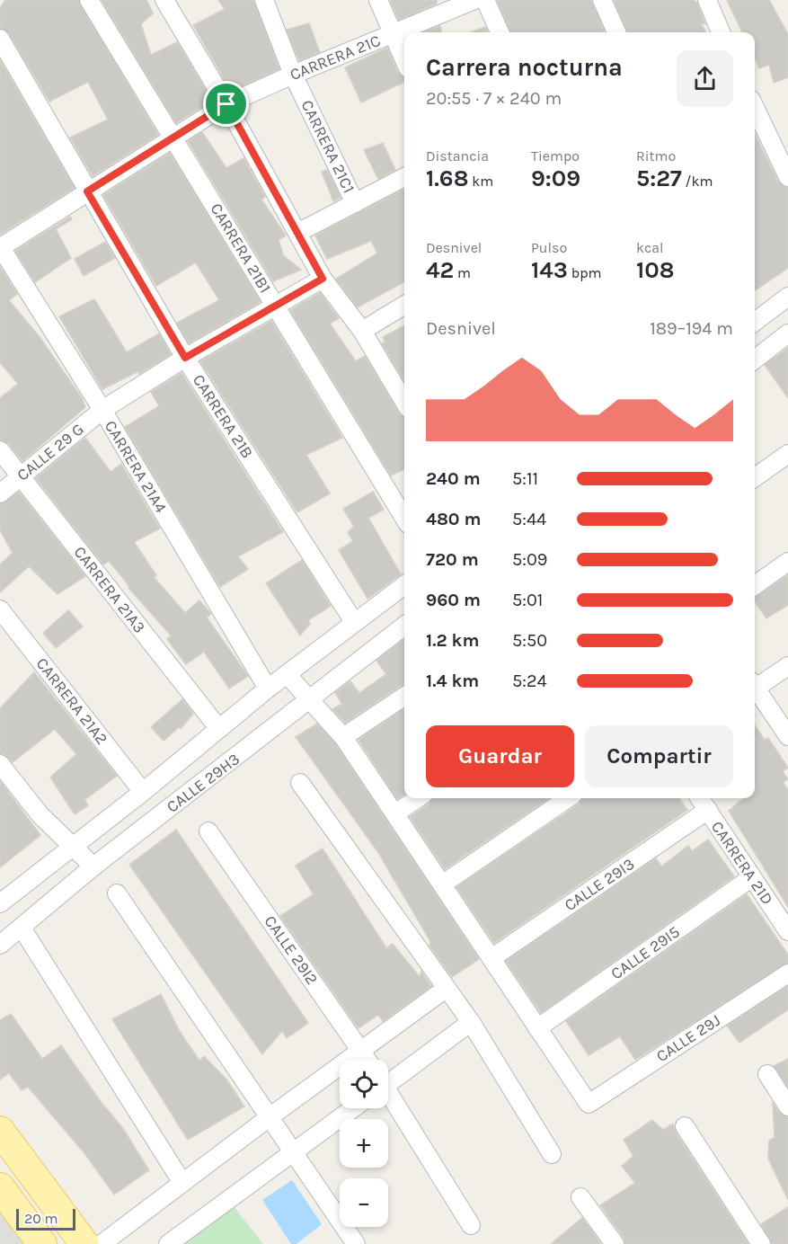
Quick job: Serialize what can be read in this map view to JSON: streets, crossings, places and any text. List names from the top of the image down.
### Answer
{
  "streets": {
    "street": [
      "CARRERA 21C",
      "CARRERA 21C1",
      "CARRERA 21B1",
      "CARRERA 21B",
      "CALLE 29 G",
      "CARRERA 21A4",
      "CARRERA 21A3",
      "CARRERA 21A2",
      "CALLE 29H3",
      "CARRERA 21D",
      "CALLE 29I3",
      "CALLE 29I2",
      "CALLE 29I5",
      "CALLE 29J"
    ]
  },
  "crossings": [
    ["CARRERA 21C", "CARRERA 21C1"],
    ["CARRERA 21C", "CARRERA 21B1"],
    ["CARRERA 21C", "CARRERA 21B"],
    ["CARRERA 21C", "CARRERA 21A4"],
    ["CARRERA 21B1", "CALLE 29 G"],
    ["CARRERA 21B", "CALLE 29 G"],
    ["CARRERA 21B", "CALLE 29H3"],
    ["CALLE 29 G", "CARRERA 21A4"],
    ["CALLE 29 G", "CARRERA 21A3"],
    ["CARRERA 21A4", "CALLE 29H3"],
    ["CARRERA 21A3", "CALLE 29H3"],
    ["CARRERA 21A2", "CALLE 29H3"],
    ["CARRERA 21D", "CALLE 29I3"],
    ["CARRERA 21D", "CALLE 29I5"],
    ["CALLE 29I5", "CALLE 29J"]
  ],
  "scale_bar": "20 m",
  "page": {
    "heading": ["Carrera nocturna", "20:55 · 7 × 240 m"],
    "stats": [
      ["Distancia", "1.68 km"],
      ["Tiempo", "9:09"],
      ["Ritmo", "5:27 /km"],
      ["Desnivel", "42 m"],
      ["Pulso", "143 bpm"],
      ["kcal", "108"]
    ],
    "chart": ["Desnivel", "189–194 m"],
    "list": [
      {
        "name": "240 m",
        "note": "5:11"
      },
      {
        "name": "480 m",
        "note": "5:44"
      },
      {
        "name": "720 m",
        "note": "5:09"
      },
      {
        "name": "960 m",
        "note": "5:01"
      },
      {
        "name": "1.2 km",
        "note": "5:50"
      },
      {
        "name": "1.4 km",
        "note": "5:24"
      }
    ],
    "buttons": ["Guardar", "Compartir"],
    "map_buttons": ["+", "−"],
    "scale": "20 m"
  }
}
